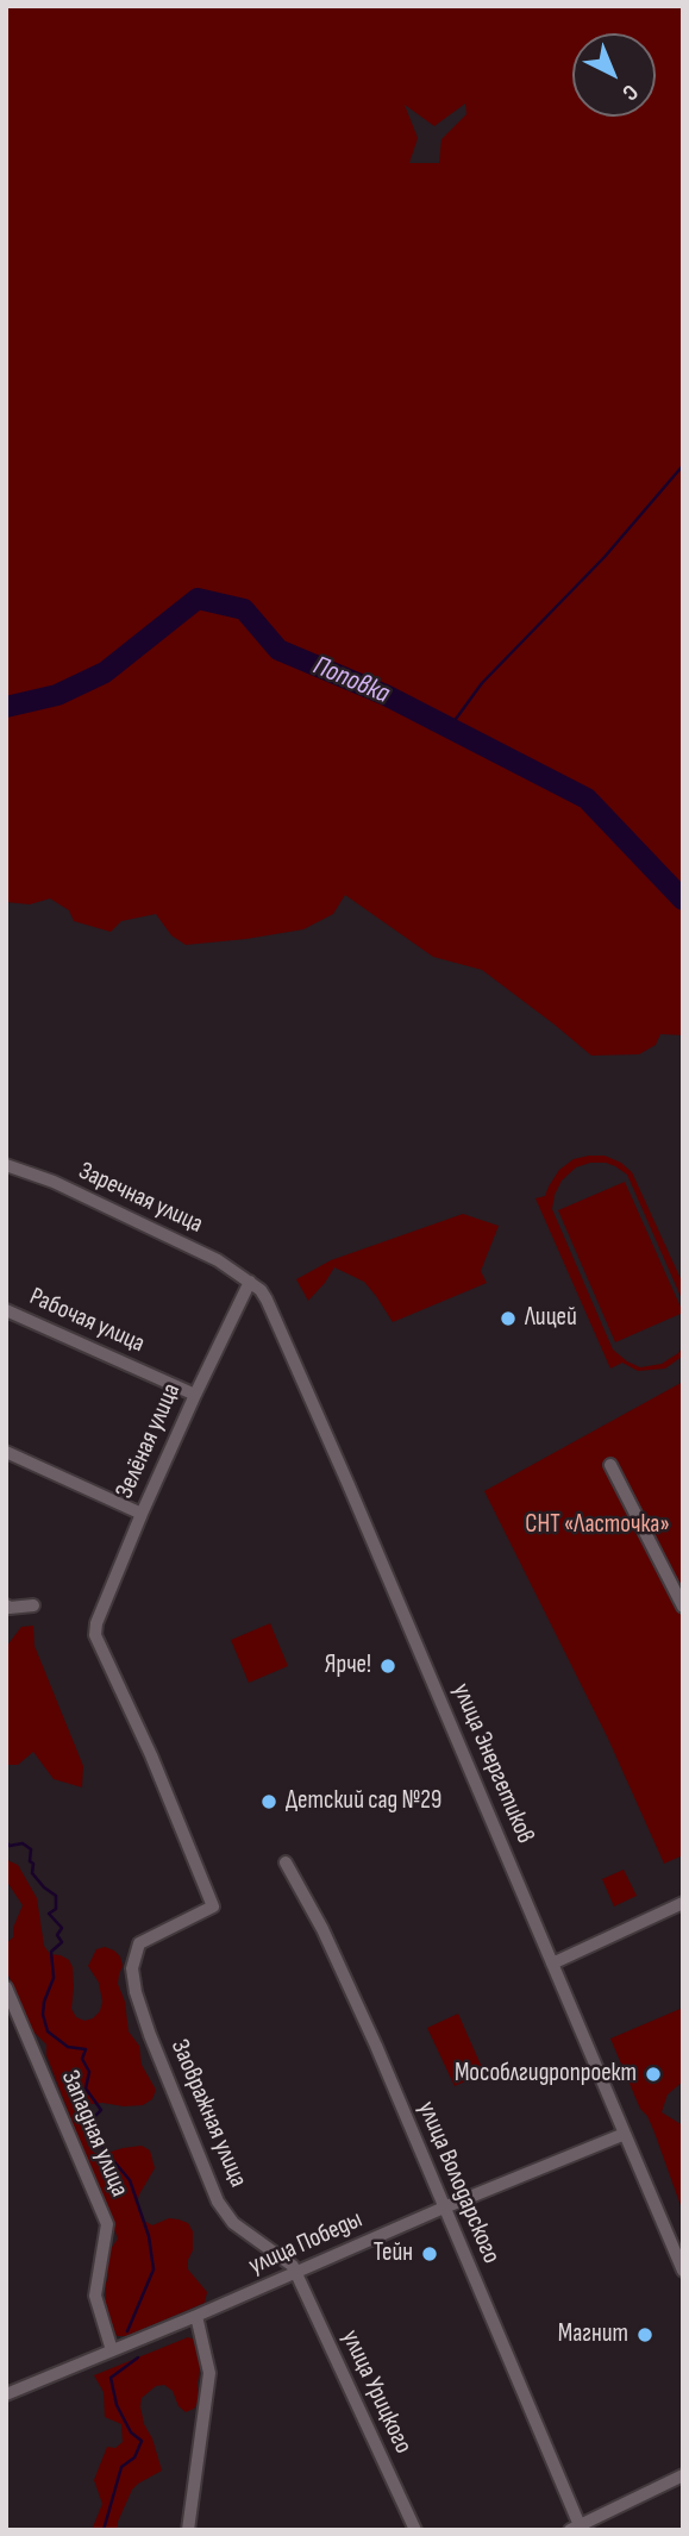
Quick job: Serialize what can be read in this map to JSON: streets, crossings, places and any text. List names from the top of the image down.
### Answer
{
  "streets": {
    "street": [
      "Заречная улица",
      "Рабочая улица",
      "Зелёная улица",
      "улица Энергетиков",
      "Заовражная улица",
      "Западная улица",
      "улица Володарского",
      "улица Победы",
      "улица Урицкого"
    ]
  },
  "crossings": [
    ["Заречная улица", "Зелёная улица"],
    ["Заречная улица", "улица Энергетиков"],
    ["Рабочая улица", "Зелёная улица"],
    ["Зелёная улица", "улица Энергетиков"],
    ["Зелёная улица", "Заовражная улица"],
    ["улица Энергетиков", "улица Победы"],
    ["Заовражная улица", "улица Победы"],
    ["Заовражная улица", "улица Урицкого"],
    ["Западная улица", "улица Победы"],
    ["улица Володарского", "улица Победы"],
    ["улица Победы", "улица Урицкого"]
  ],
  "water": ["Поповка"],
  "parks": ["СНТ «Ласточка»"],
  "places": [
    "Лицей",
    "Ярче!",
    "Детский сад №29",
    "Мособлгидропроект",
    "Тейн",
    "Магнит"
  ],
  "north": "bottom right"
}
